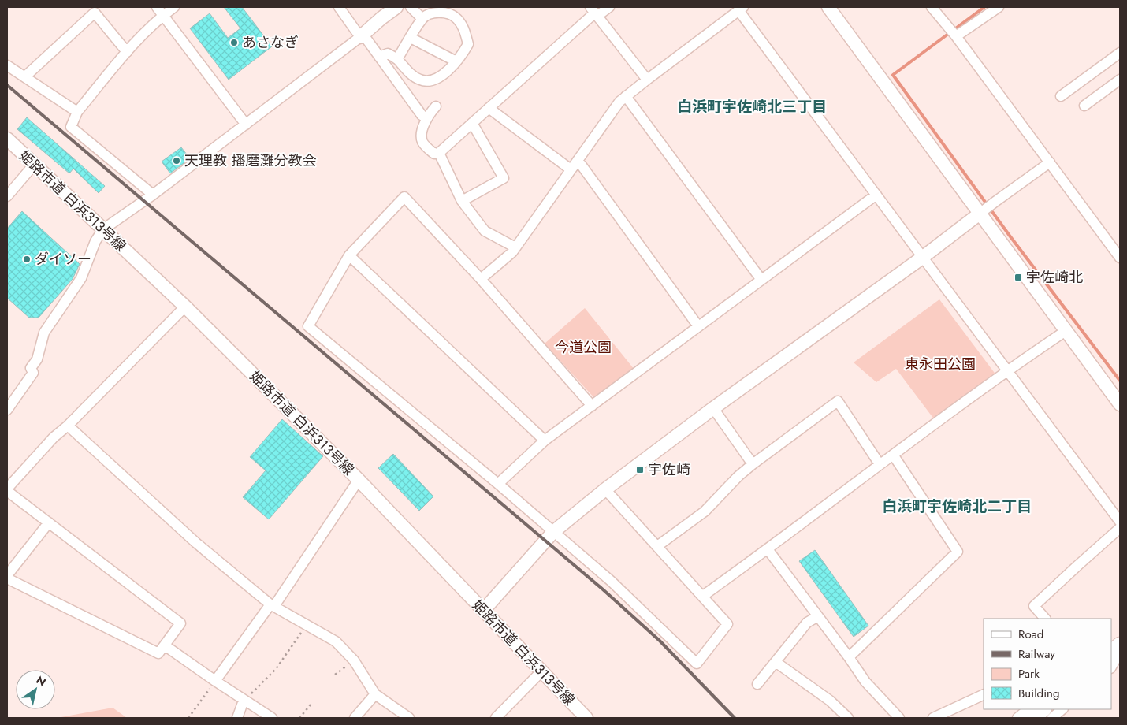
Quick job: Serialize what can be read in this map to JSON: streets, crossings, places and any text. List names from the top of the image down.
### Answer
{
  "streets": {
    "street": ["姫路市道 白浜313号線"]
  },
  "districts": ["白浜町宇佐崎北三丁目", "白浜町宇佐崎北二丁目"],
  "parks": ["今道公園", "東永田公園"],
  "places": {
    "other": ["あさなぎ", "天理教 播磨灘分教会", "ダイソー"],
    "transit": ["宇佐崎北", "宇佐崎"]
  },
  "legend": [
    "Road",
    "Railway",
    "Park",
    "Building"
  ],
  "north": "top right"
}
